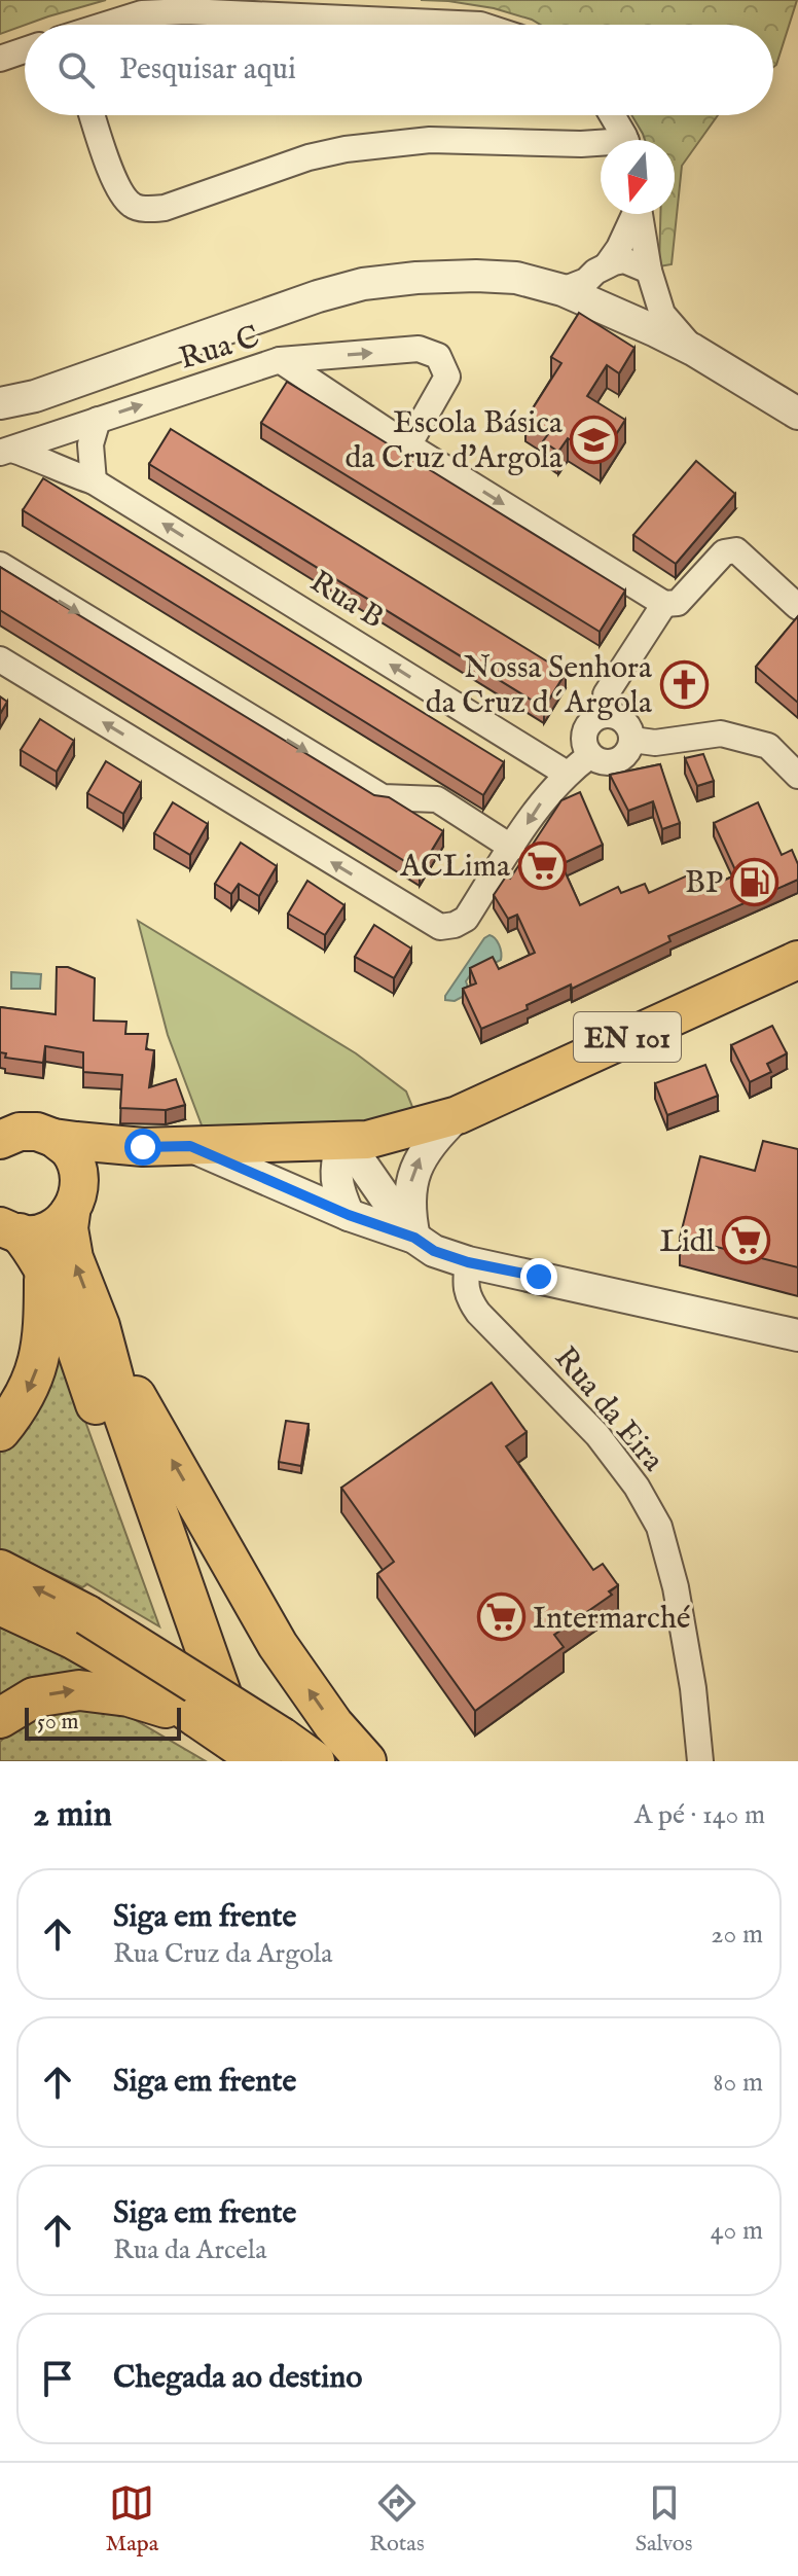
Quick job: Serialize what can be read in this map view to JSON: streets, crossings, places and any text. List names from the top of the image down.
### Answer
{
  "streets": {
    "main road": ["EN 101"],
    "street": ["Rua C", "Rua B", "Rua da Eira"]
  },
  "crossings": [
    ["Rua C", "Rua B"]
  ],
  "one_way": ["Rua C"],
  "places": {
    "school or university": ["Escola Básica da Cruz d'Argola"],
    "church": ["Nossa Senhora da Cruz d´Argola"],
    "supermarket": ["ACLima", "Lidl", "Intermarché"],
    "fuel station": ["BP"]
  },
  "scale_bar": "50 m",
  "north": "bottom",
  "page": {
    "search": "Pesquisar aqui",
    "scale": "50 m",
    "heading": ["2 min", "A pé · 140 m"],
    "list": [
      ["Siga em frente", "Rua Cruz da Argola", "20 m"],
      ["Siga em frente", "80 m"],
      ["Siga em frente", "Rua da Arcela", "40 m"],
      "Chegada ao destino"
    ],
    "nav": ["Mapa", "Rotas", "Salvos"]
  }
}
